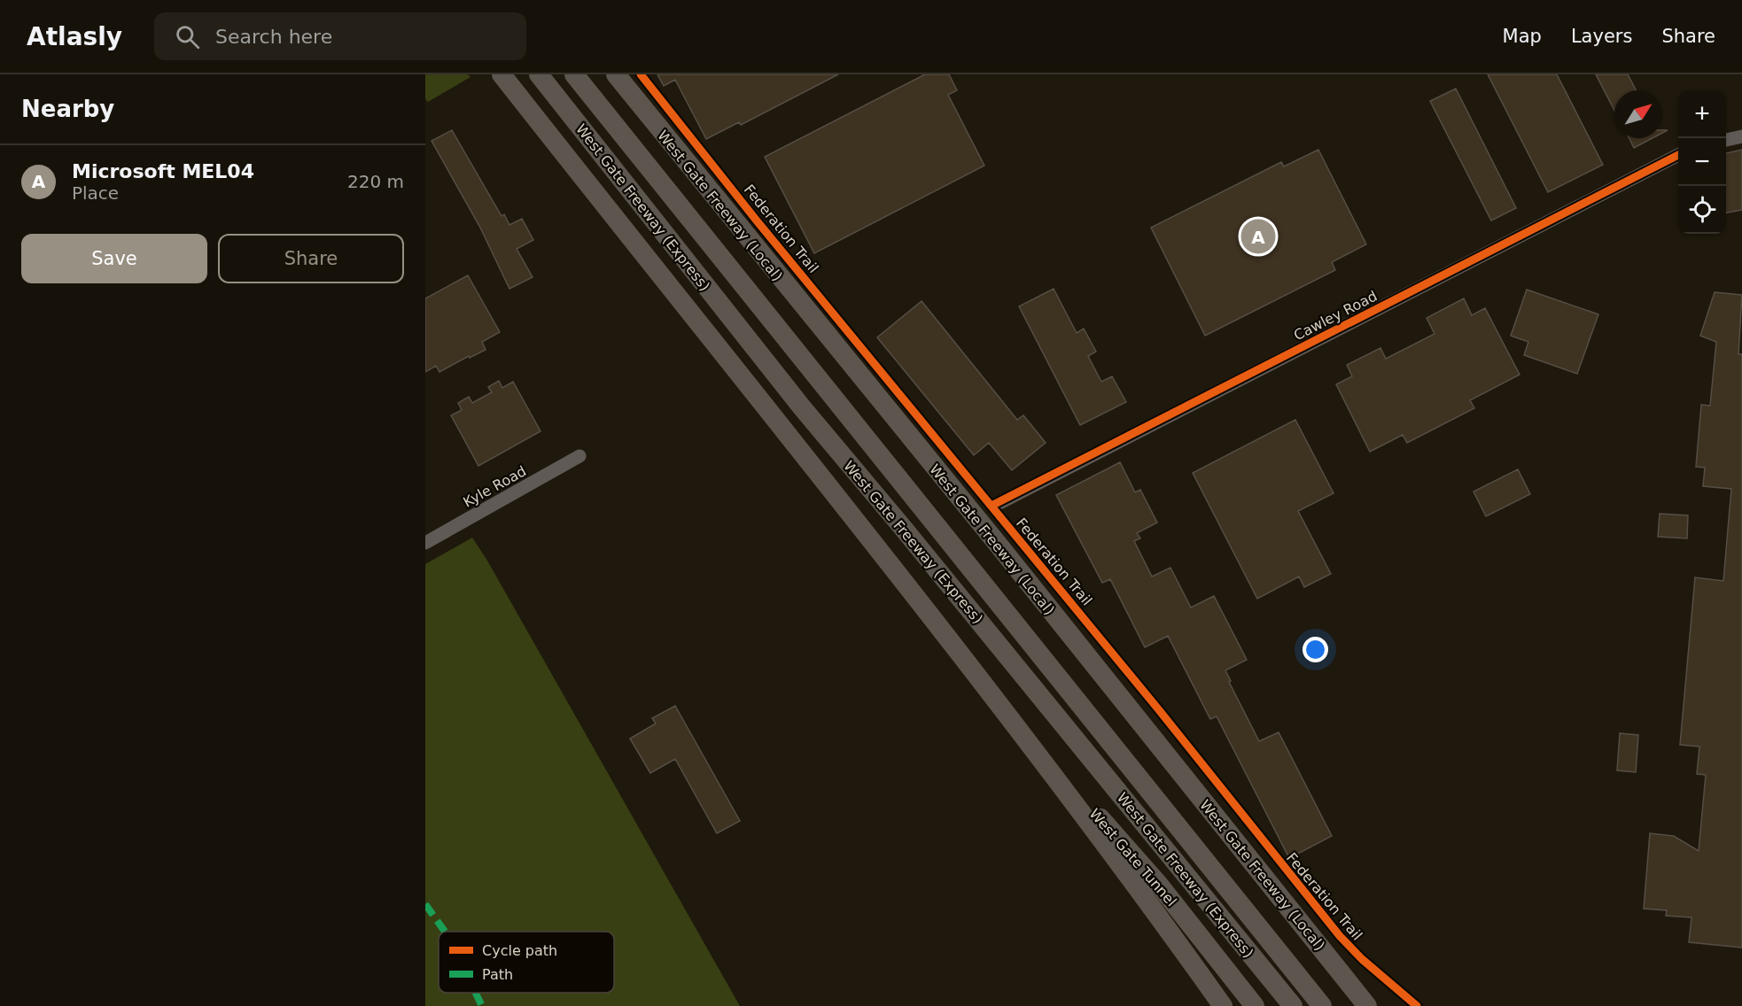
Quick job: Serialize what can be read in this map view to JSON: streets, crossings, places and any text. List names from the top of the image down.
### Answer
{
  "streets": {
    "highway": ["West Gate Freeway (Local)", "West Gate Freeway (Express)", "West Gate Tunnel"],
    "street": ["Cawley Road", "Kyle Road"],
    "cycle path": ["Federation Trail"]
  },
  "legend": ["Cycle path", "Path"],
  "north": "top right",
  "page": {
    "header": "Atlasly",
    "search": "Search here",
    "nav": ["Map", "Layers", "Share"],
    "heading": "Nearby",
    "map_buttons": ["+", "−"],
    "list": [
      {
        "mark": "A",
        "name": "Microsoft MEL04",
        "note": "Place",
        "value": "220 m"
      }
    ],
    "pins": "A",
    "buttons": ["Save", "Share"]
  }
}
